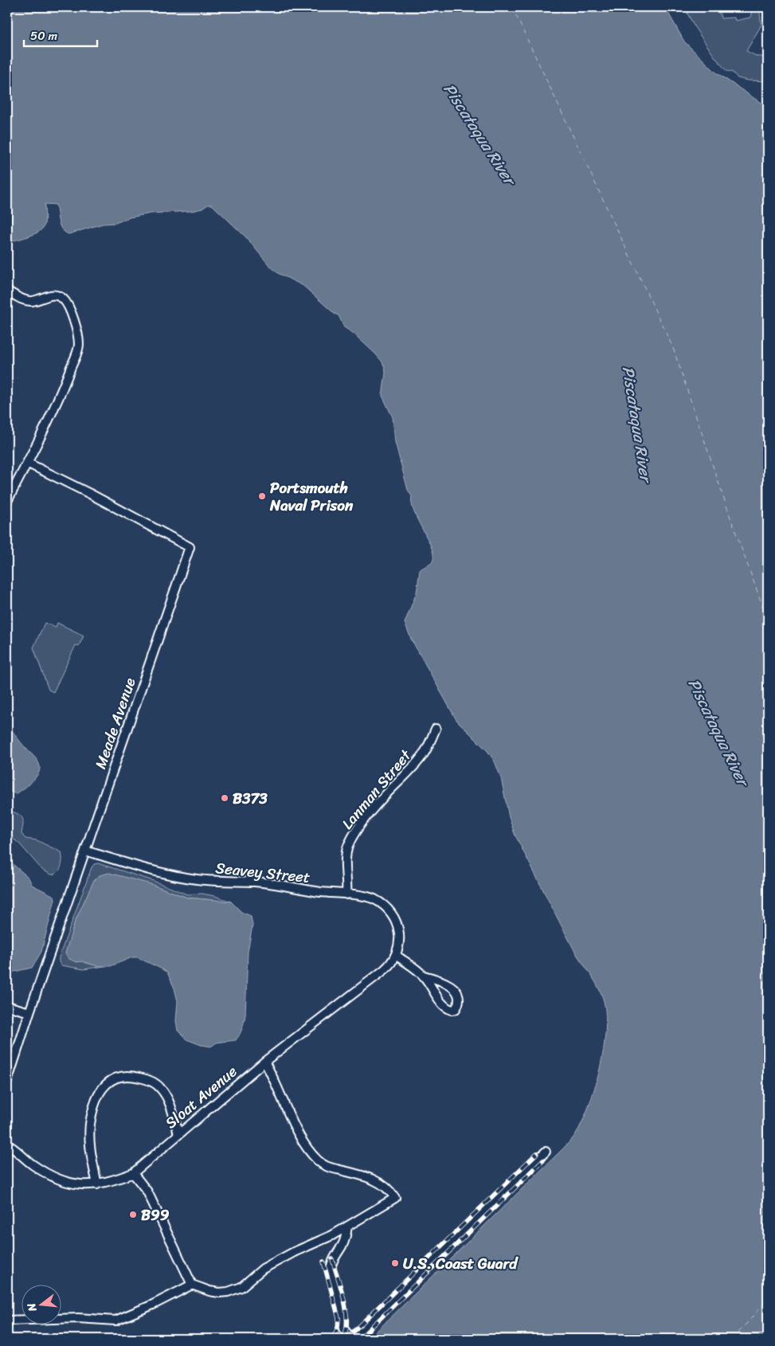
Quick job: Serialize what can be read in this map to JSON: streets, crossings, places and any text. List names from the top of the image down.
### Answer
{
  "streets": {
    "street": [
      "Meade Avenue",
      "Lanman Street",
      "Seavey Street",
      "Sloat Avenue"
    ]
  },
  "crossings": [
    ["Meade Avenue", "Seavey Street"],
    ["Lanman Street", "Seavey Street"],
    ["Seavey Street", "Sloat Avenue"]
  ],
  "water": ["Piscataqua River"],
  "places": [
    "Portsmouth Naval Prison",
    "B373",
    "B99",
    "U.S. Coast Guard"
  ],
  "scale_bar": "50 m",
  "north": "left"
}
